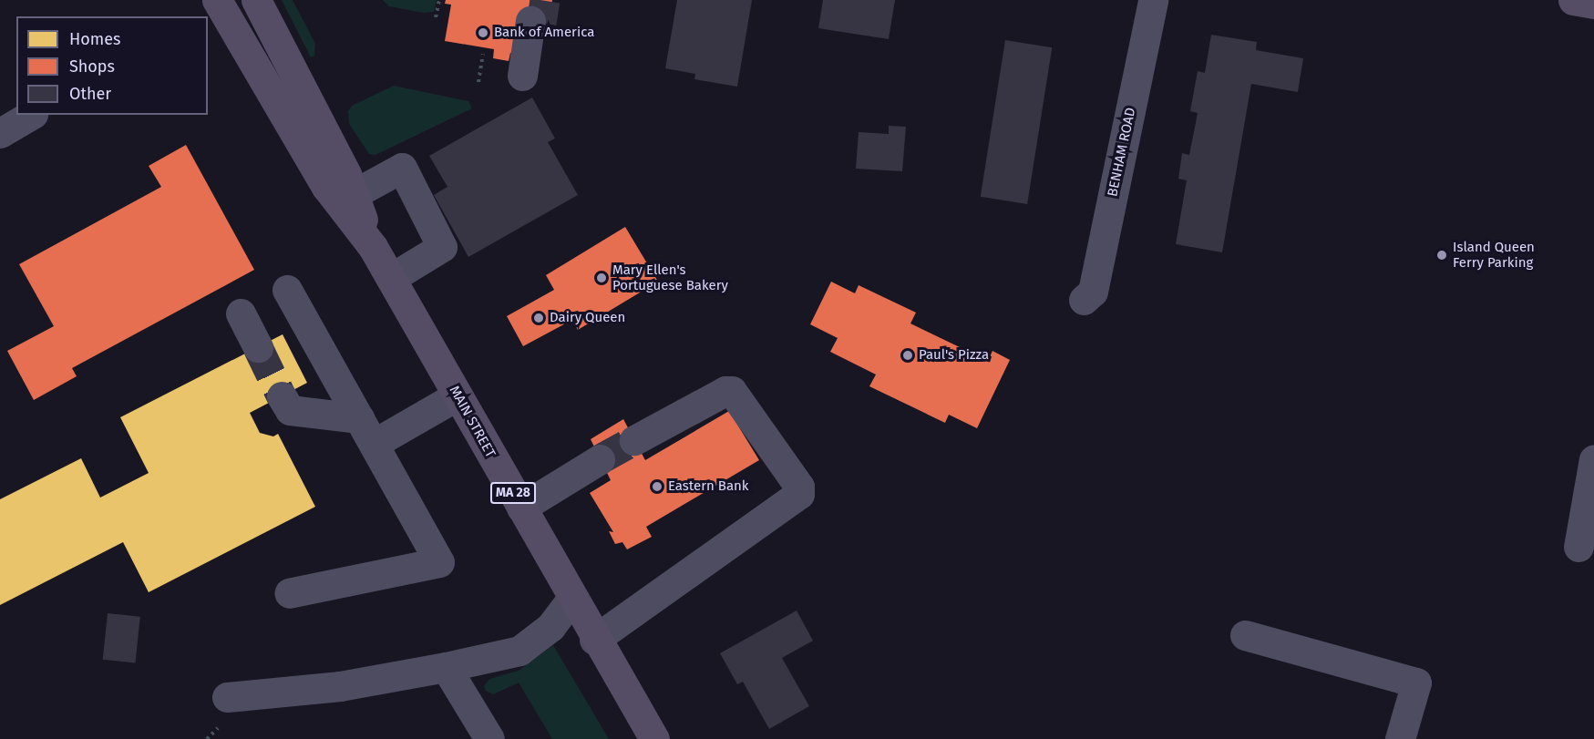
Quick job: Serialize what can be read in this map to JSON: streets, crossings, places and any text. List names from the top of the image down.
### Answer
{
  "streets": {
    "main road": ["MAIN STREET", "MA 28"],
    "street": ["BENHAM ROAD"]
  },
  "places": [
    "Bank of America",
    "Island Queen Ferry Parking",
    "Mary Ellen's Portuguese Bakery",
    "Dairy Queen",
    "Paul's Pizza",
    "Eastern Bank"
  ],
  "legend": ["Homes", "Shops", "Other"]
}
